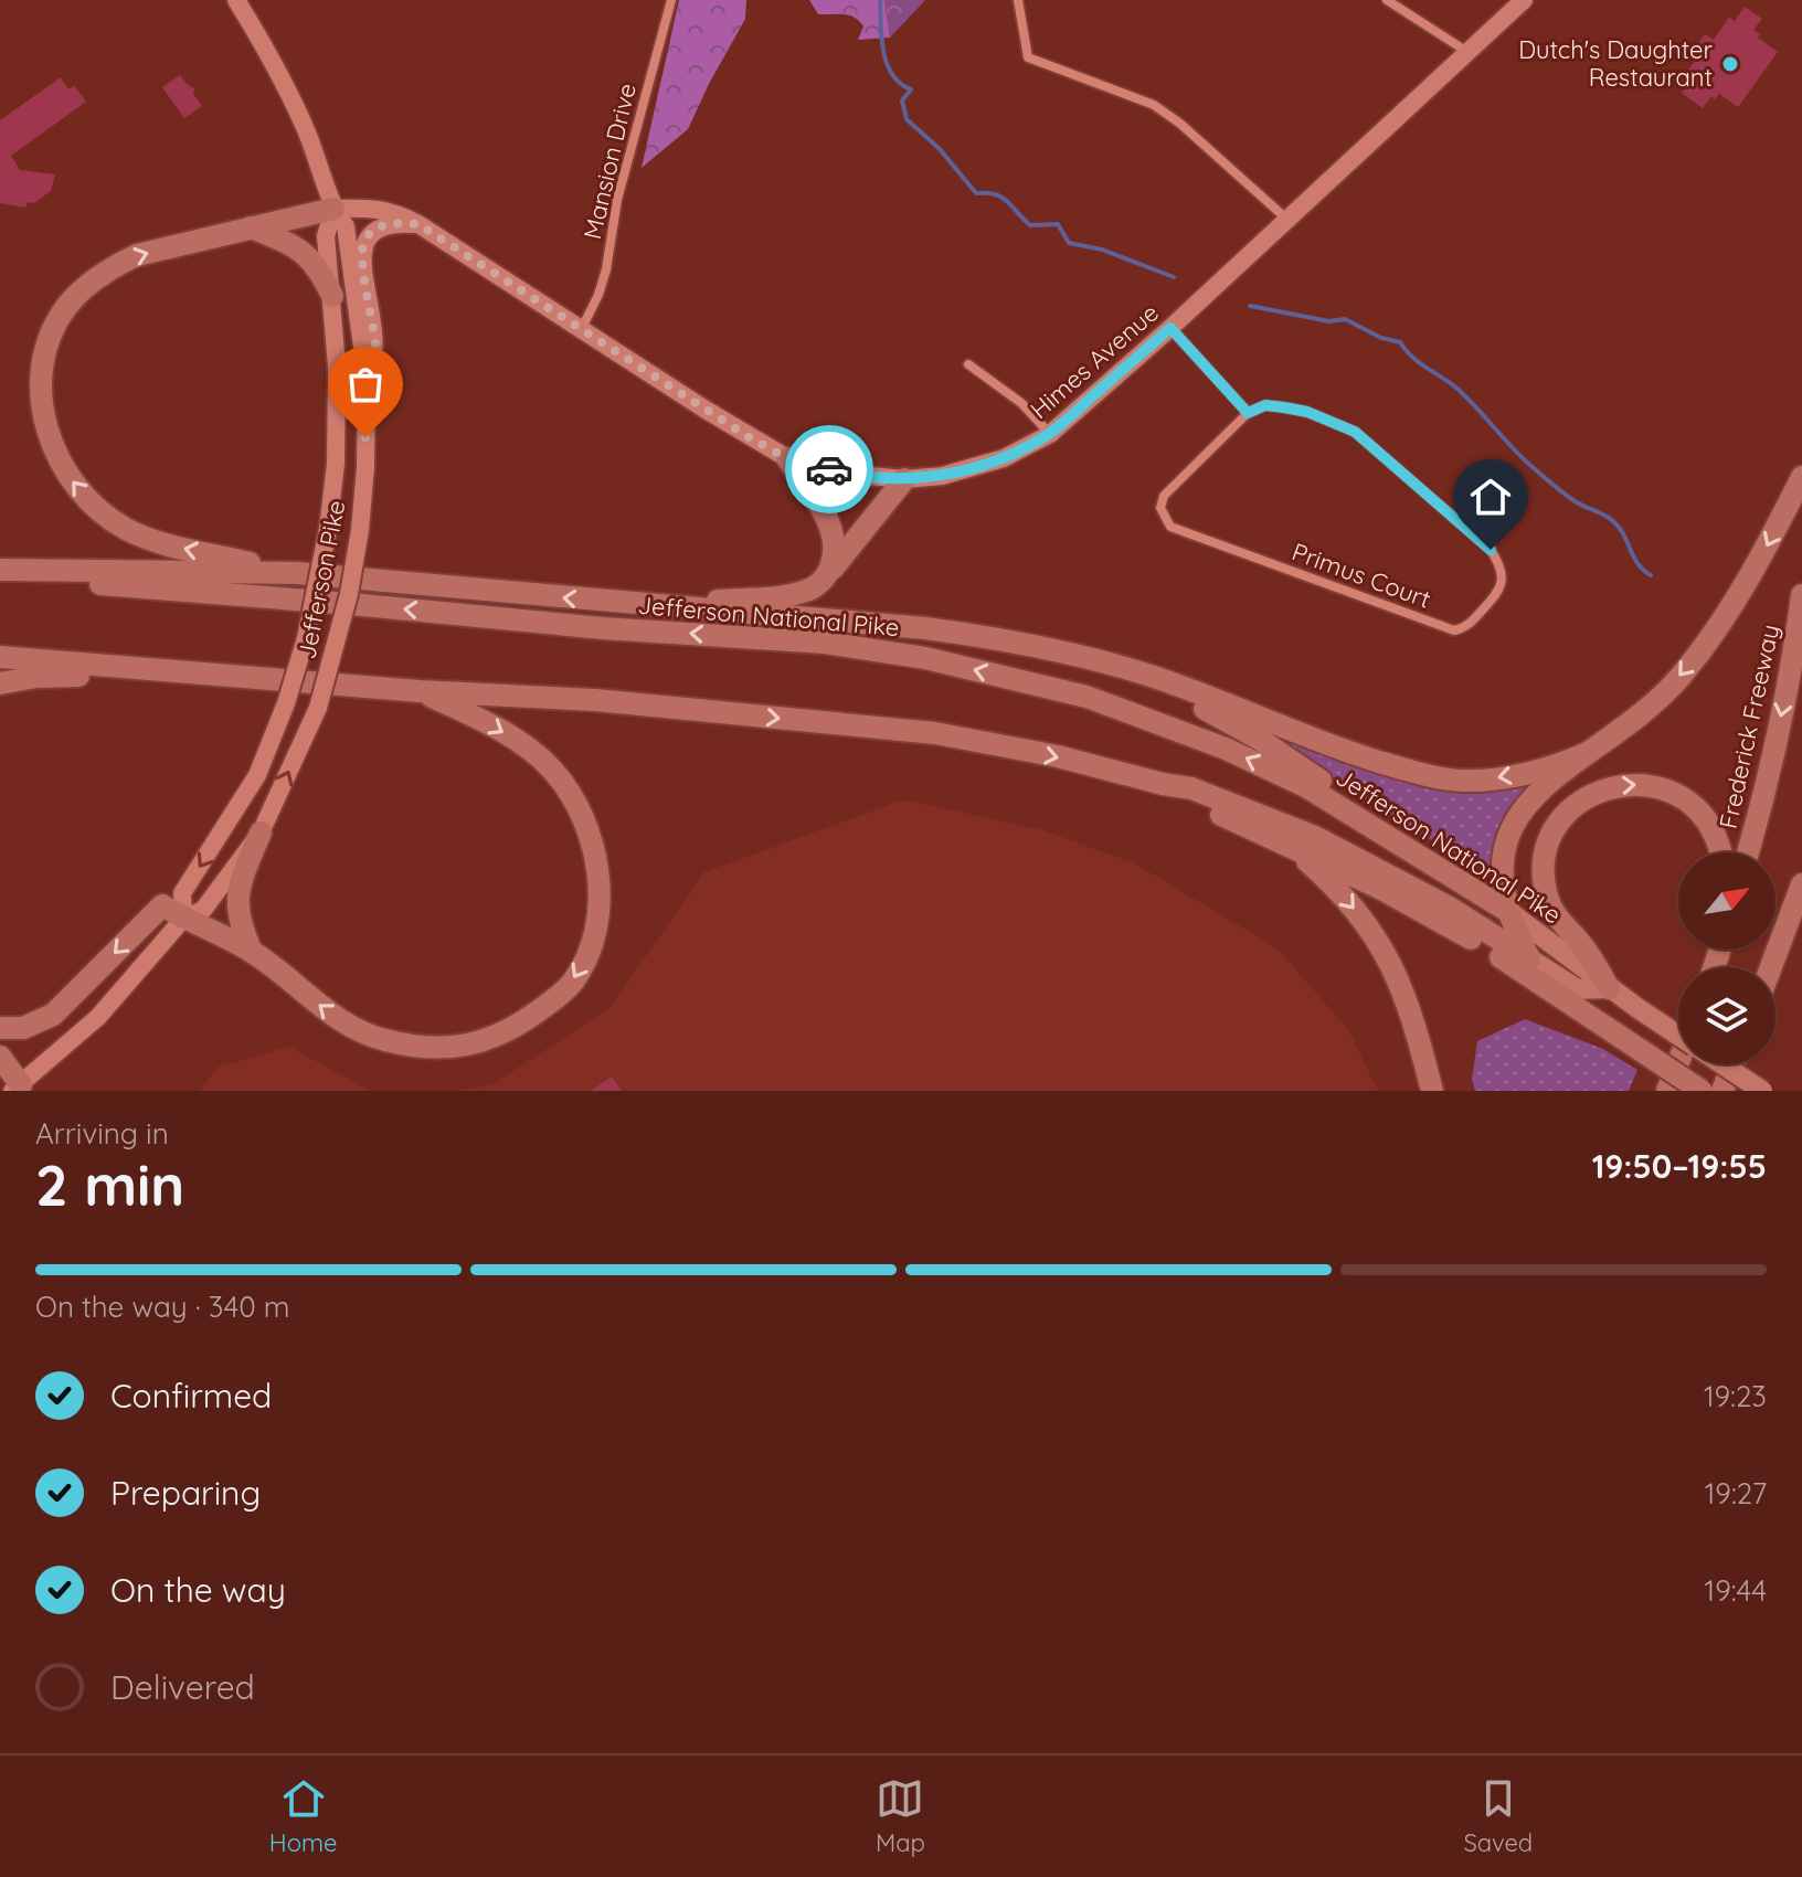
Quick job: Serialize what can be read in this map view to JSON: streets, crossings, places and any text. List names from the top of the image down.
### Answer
{
  "streets": {
    "highway": ["Jefferson National Pike", "Frederick Freeway"],
    "main road": ["Himes Avenue", "Jefferson Pike"],
    "street": ["Mansion Drive", "Primus Court"]
  },
  "crossings": [
    ["Mansion Drive", "Himes Avenue"],
    ["Himes Avenue", "Jefferson Pike"]
  ],
  "one_way": ["Frederick Freeway"],
  "places": ["Dutch's Daughter Restaurant"],
  "north": "top right",
  "page": {
    "heading": ["2 min", "Arriving in", "19:50–19:55"],
    "bar": "On the way · 340 m",
    "list": [
      ["Confirmed", "19:23"],
      ["Preparing", "19:27"],
      ["On the way", "19:44"],
      "Delivered"
    ],
    "tabs": ["Home", "Map", "Saved"]
  }
}
